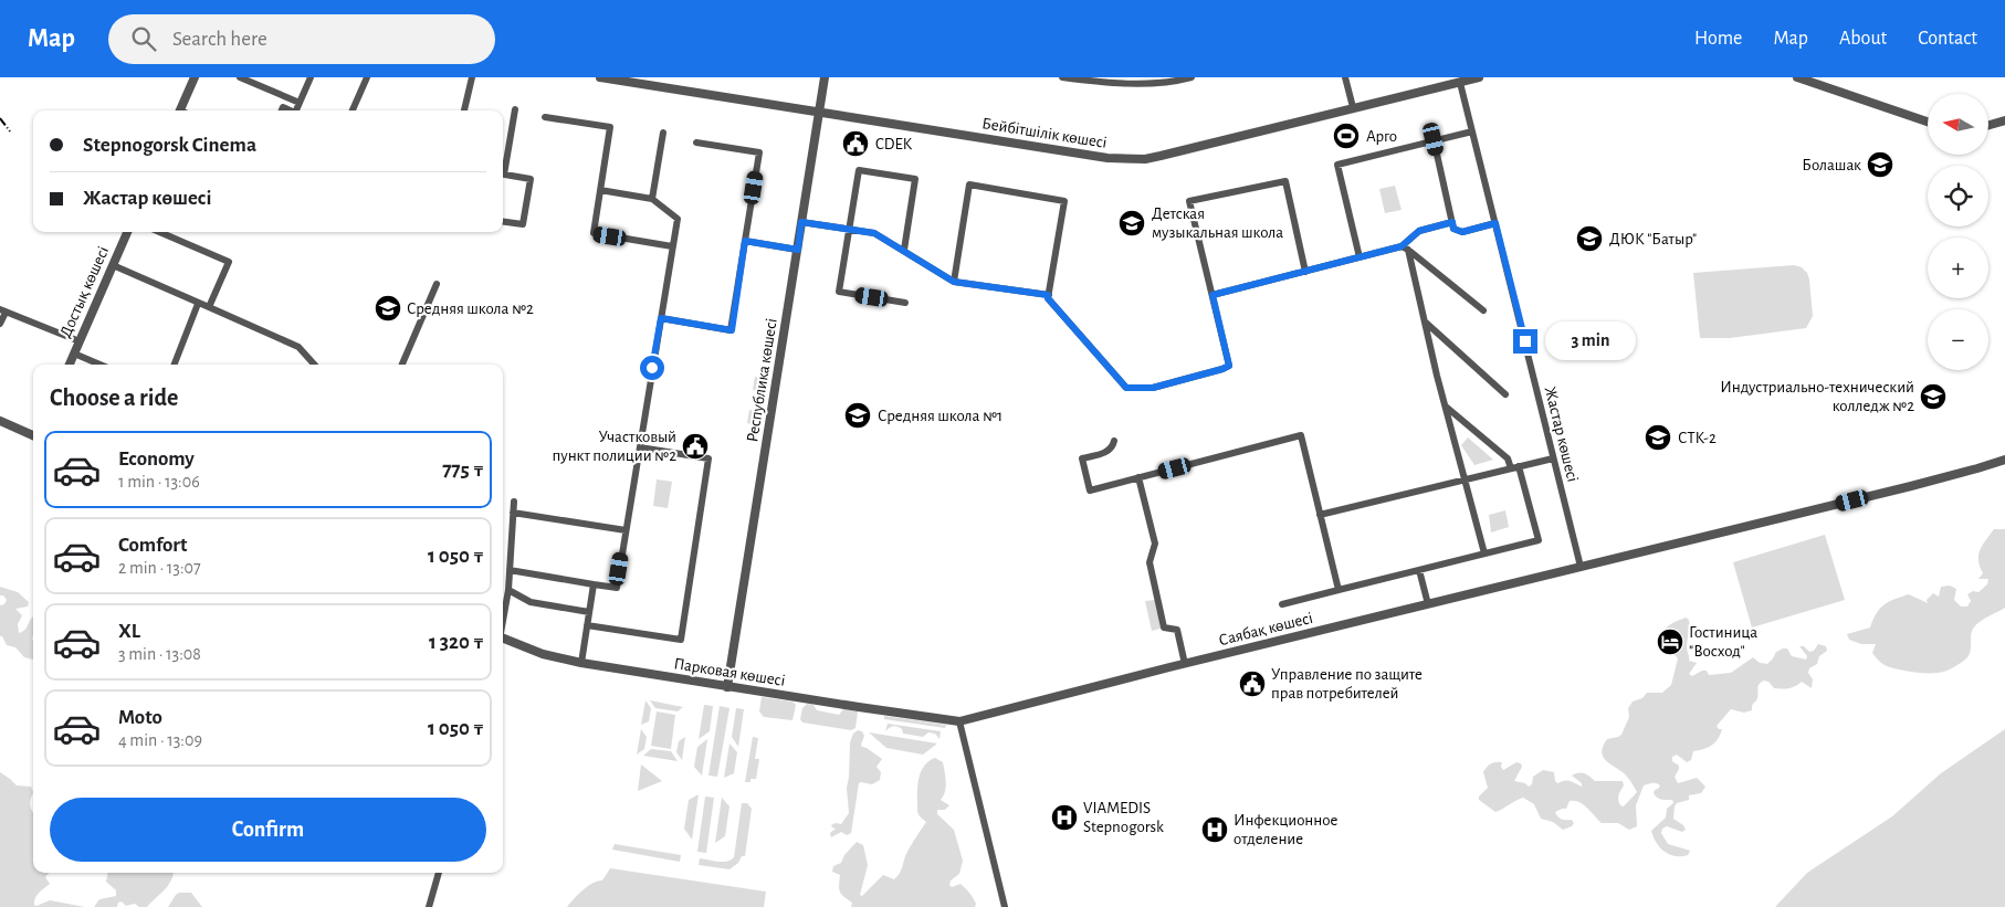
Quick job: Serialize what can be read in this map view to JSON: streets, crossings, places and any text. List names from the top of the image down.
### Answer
{
  "streets": {
    "street": [
      "Бейбітшілік көшесі",
      "Достық көшесі",
      "Республика көшесі",
      "Жастар көшесі",
      "Саябақ көшесі",
      "Парковая көшесі"
    ]
  },
  "crossings": [
    ["Бейбітшілік көшесі", "Республика көшесі"],
    ["Бейбітшілік көшесі", "Жастар көшесі"],
    ["Республика көшесі", "Парковая көшесі"],
    ["Жастар көшесі", "Саябақ көшесі"],
    ["Саябақ көшесі", "Парковая көшесі"]
  ],
  "places": {
    "sports": ["Арго"],
    "public building": ["CDEK", "Участковый пункт полиции №2", "Управление по защите прав потребителей"],
    "school or university": [
      "Болашак",
      "Детская музыкальная школа",
      "ДЮК \"Батыр\"",
      "Средняя школа №2",
      "Индустриально-технический колледж №2",
      "Средняя школа №1",
      "СТК-2"
    ],
    "hotel": ["Гостиница \"Восход\""],
    "hospital": ["VIAMEDIS Stepnogorsk", "Инфекционное отделение"]
  },
  "north": "left",
  "page": {
    "header": "Map",
    "search": "Search here",
    "nav": [
      "Home",
      "Map",
      "About",
      "Contact"
    ],
    "map_buttons": ["+", "−"],
    "banner": ["Stepnogorsk Cinema", "Жастар көшесі"],
    "bubble": "3 min",
    "heading": "Choose a ride",
    "list": [
      {
        "name": "Economy",
        "note": "1 min · 13:06",
        "value": "775 ₸"
      },
      {
        "name": "Comfort",
        "note": "2 min · 13:07",
        "value": "1 050 ₸"
      },
      {
        "name": "XL",
        "note": "3 min · 13:08",
        "value": "1 320 ₸"
      },
      {
        "name": "Moto",
        "note": "4 min · 13:09",
        "value": "1 050 ₸"
      }
    ],
    "buttons": "Confirm"
  }
}
